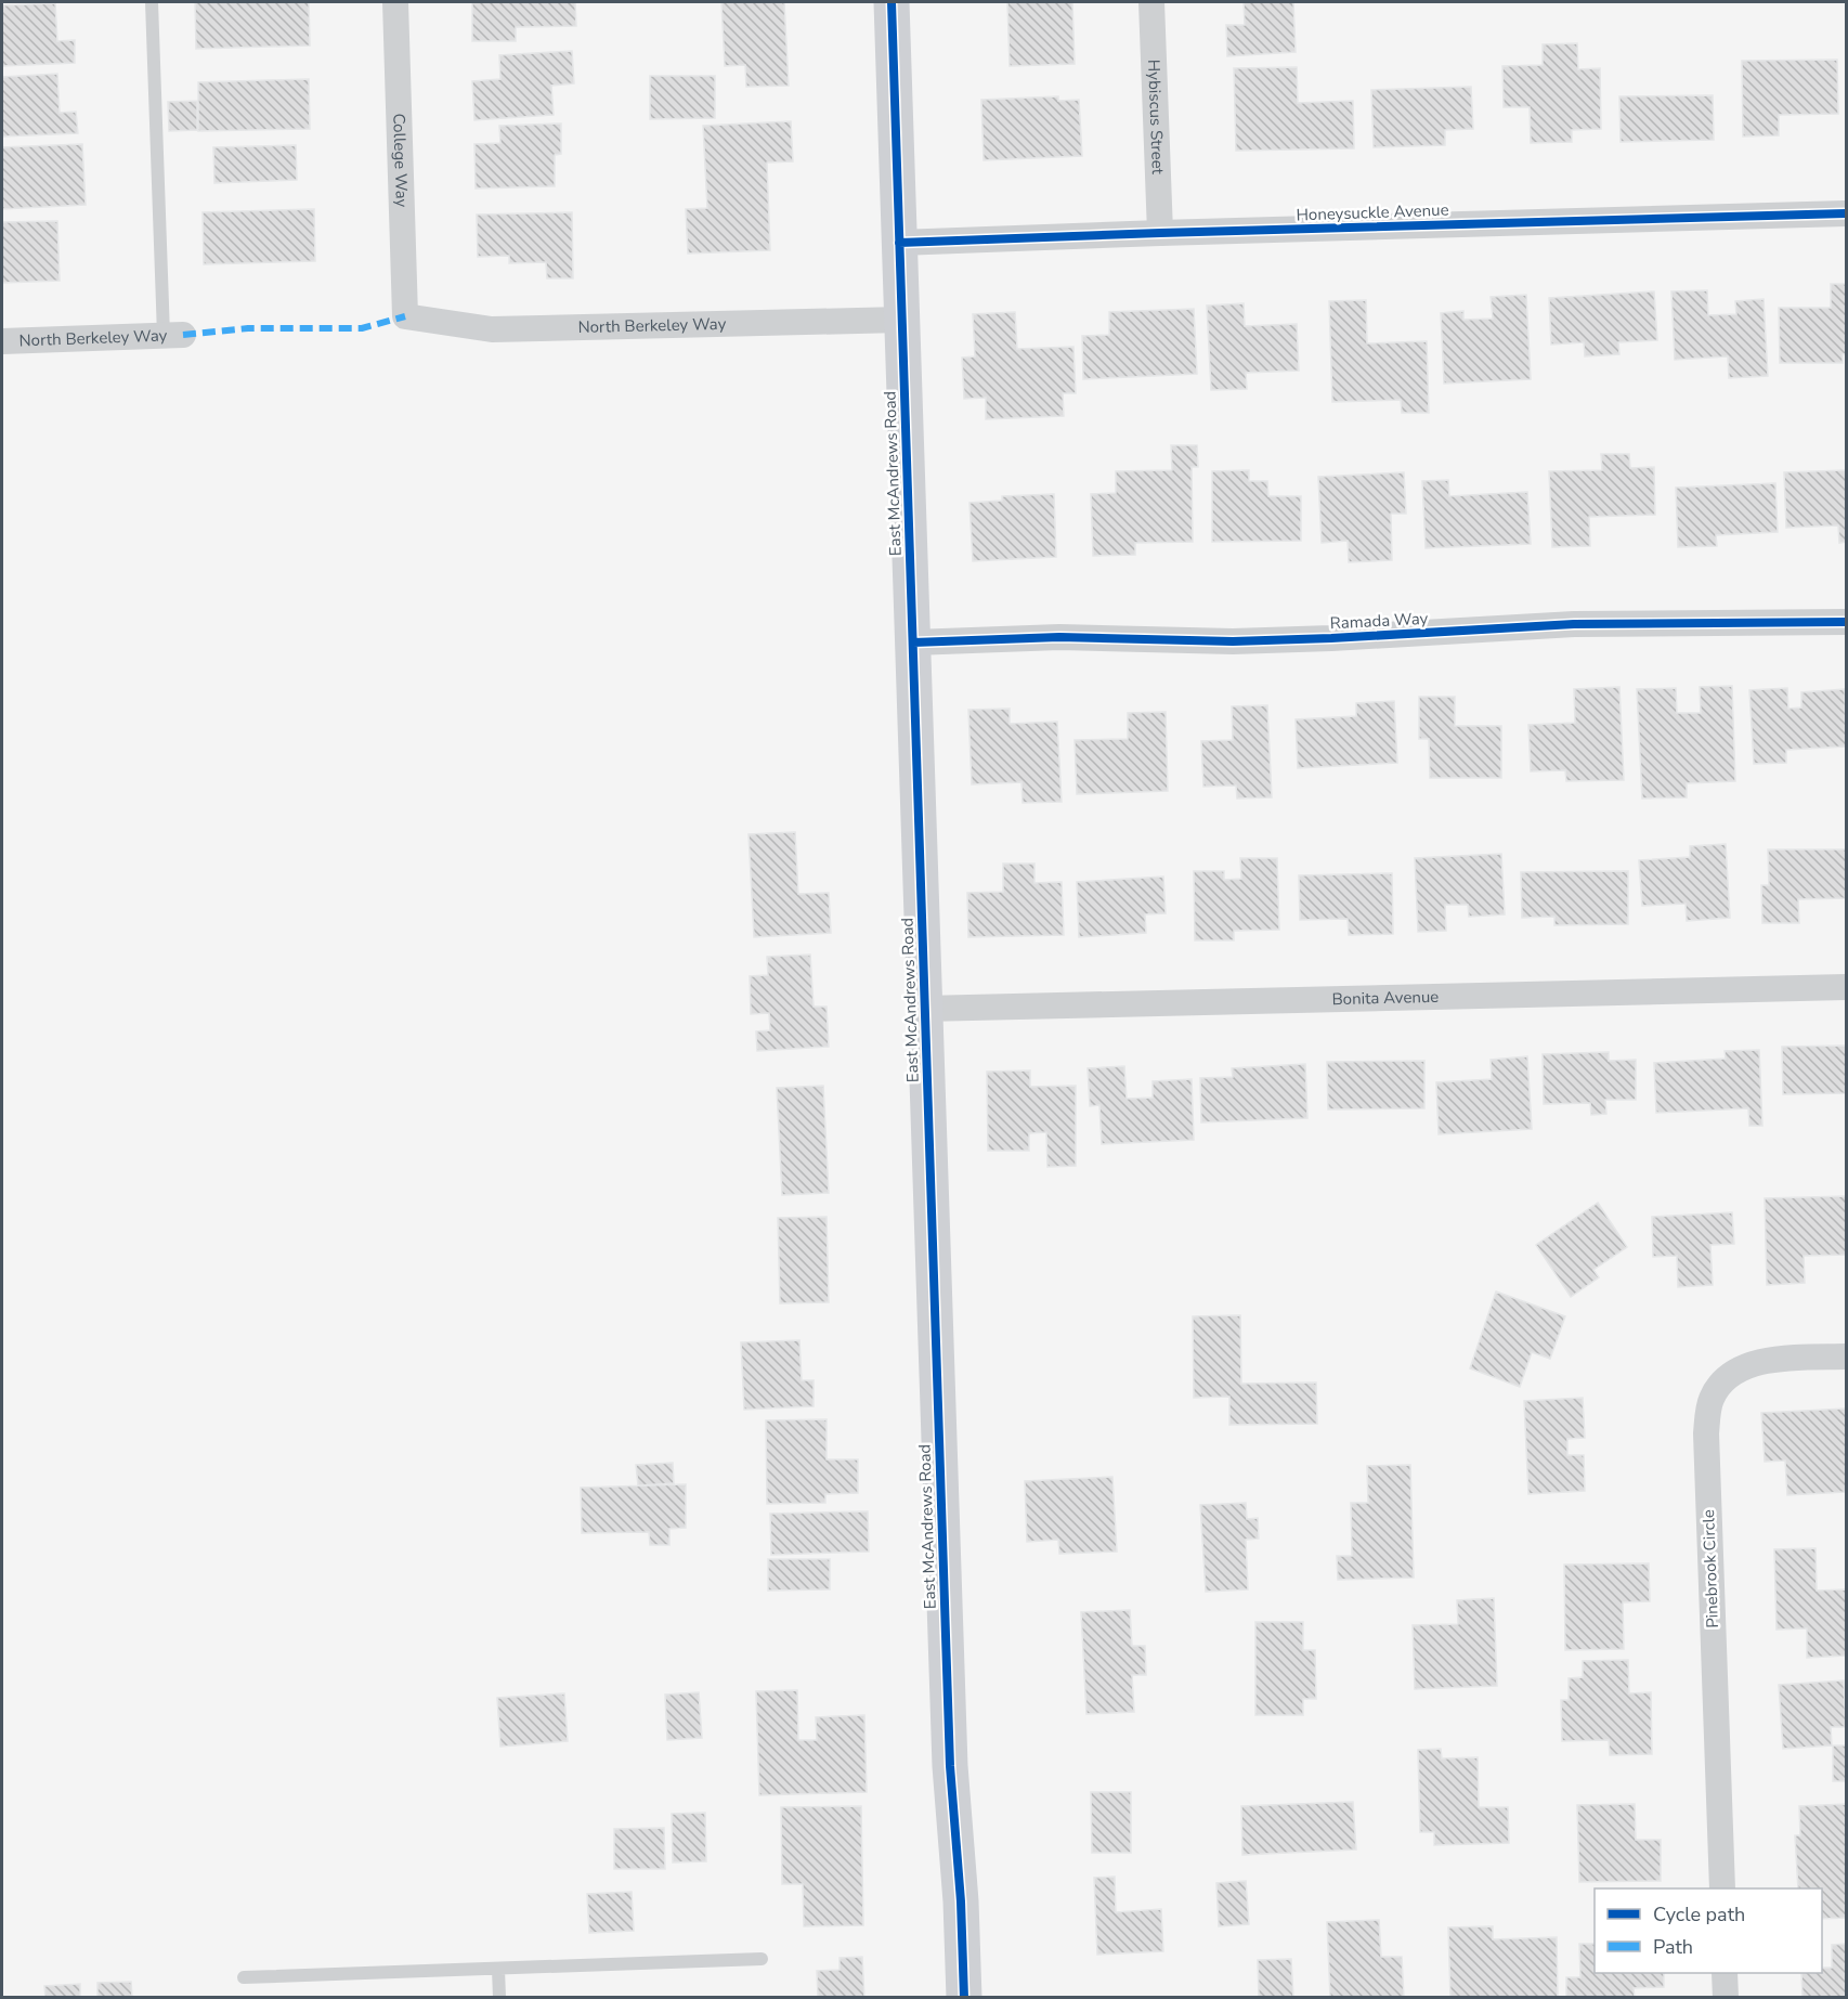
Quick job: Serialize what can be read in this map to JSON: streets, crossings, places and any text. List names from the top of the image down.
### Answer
{
  "streets": {
    "main road": ["East McAndrews Road"],
    "street": [
      "Hybiscus Street",
      "College Way",
      "Honeysuckle Avenue",
      "North Berkeley Way",
      "Ramada Way",
      "Bonita Avenue",
      "Pinebrook Circle"
    ]
  },
  "crossings": [
    ["Hybiscus Street", "Honeysuckle Avenue"],
    ["College Way", "North Berkeley Way"],
    ["Honeysuckle Avenue", "East McAndrews Road"],
    ["North Berkeley Way", "East McAndrews Road"],
    ["East McAndrews Road", "Ramada Way"],
    ["East McAndrews Road", "Bonita Avenue"]
  ],
  "legend": ["Cycle path", "Path"]
}
